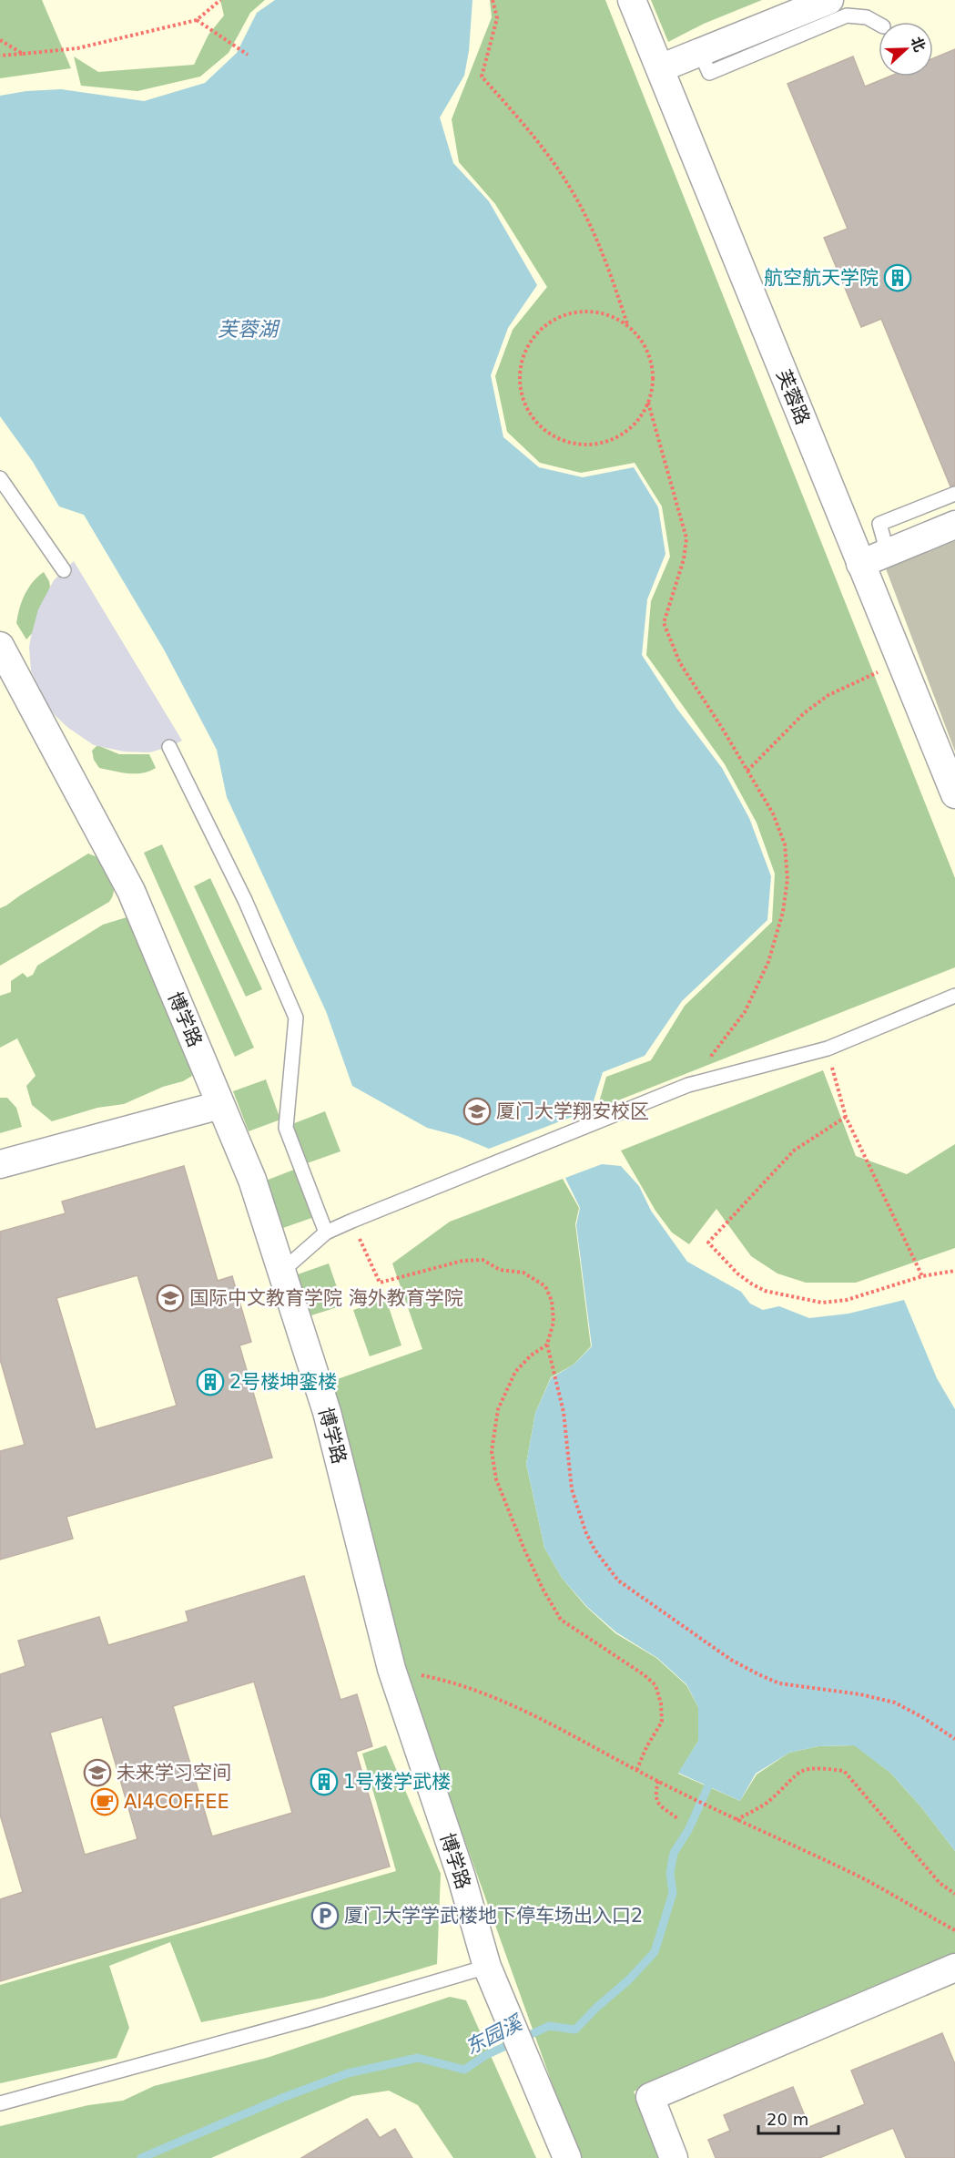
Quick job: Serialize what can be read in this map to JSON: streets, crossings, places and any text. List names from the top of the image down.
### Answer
{
  "streets": {
    "street": ["芙蓉路", "博学路"]
  },
  "water": ["芙蓉湖", "东园溪"],
  "places": {
    "building": ["航空航天学院", "2号楼坤銮楼", "1号楼学武楼"],
    "school or university": ["厦门大学翔安校区", "国际中文教育学院 海外教育学院", "未来学习空间"],
    "cafe": ["AI4COFFEE"],
    "parking": ["厦门大学学武楼地下停车场出入口2"]
  },
  "scale_bar": "20 m",
  "north": "right"
}
